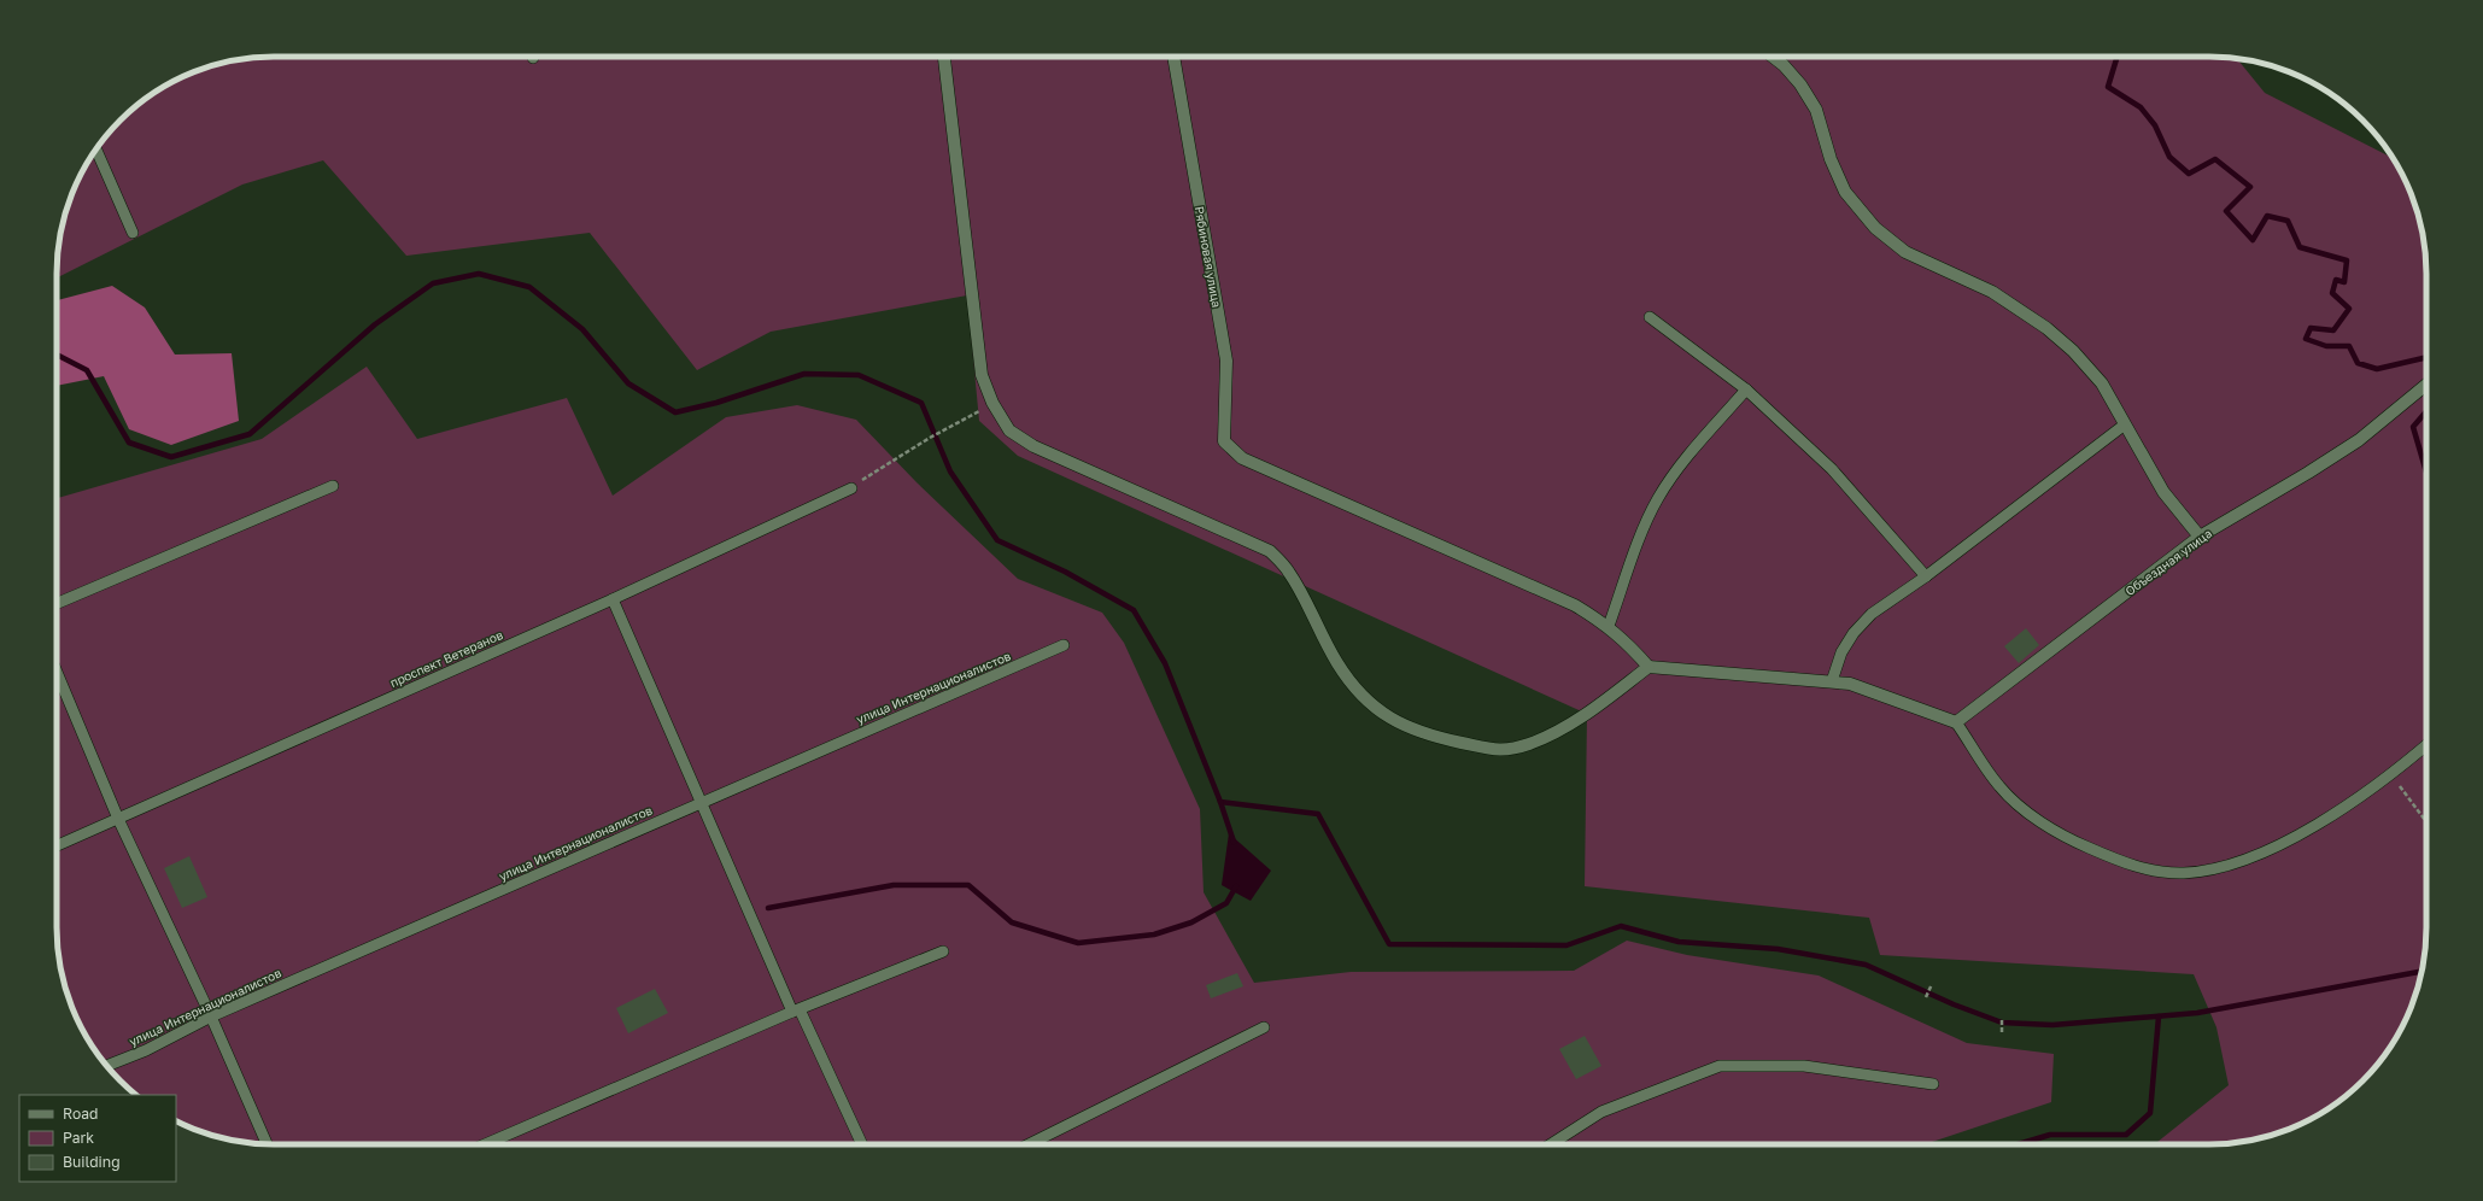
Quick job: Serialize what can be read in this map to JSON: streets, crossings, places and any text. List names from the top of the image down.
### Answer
{
  "streets": {
    "street": ["Рябиновая улица", "Объездная улица"],
    "lane": ["проспект Ветеранов", "улица Интернационалистов"]
  },
  "legend": ["Road", "Park", "Building"]
}
